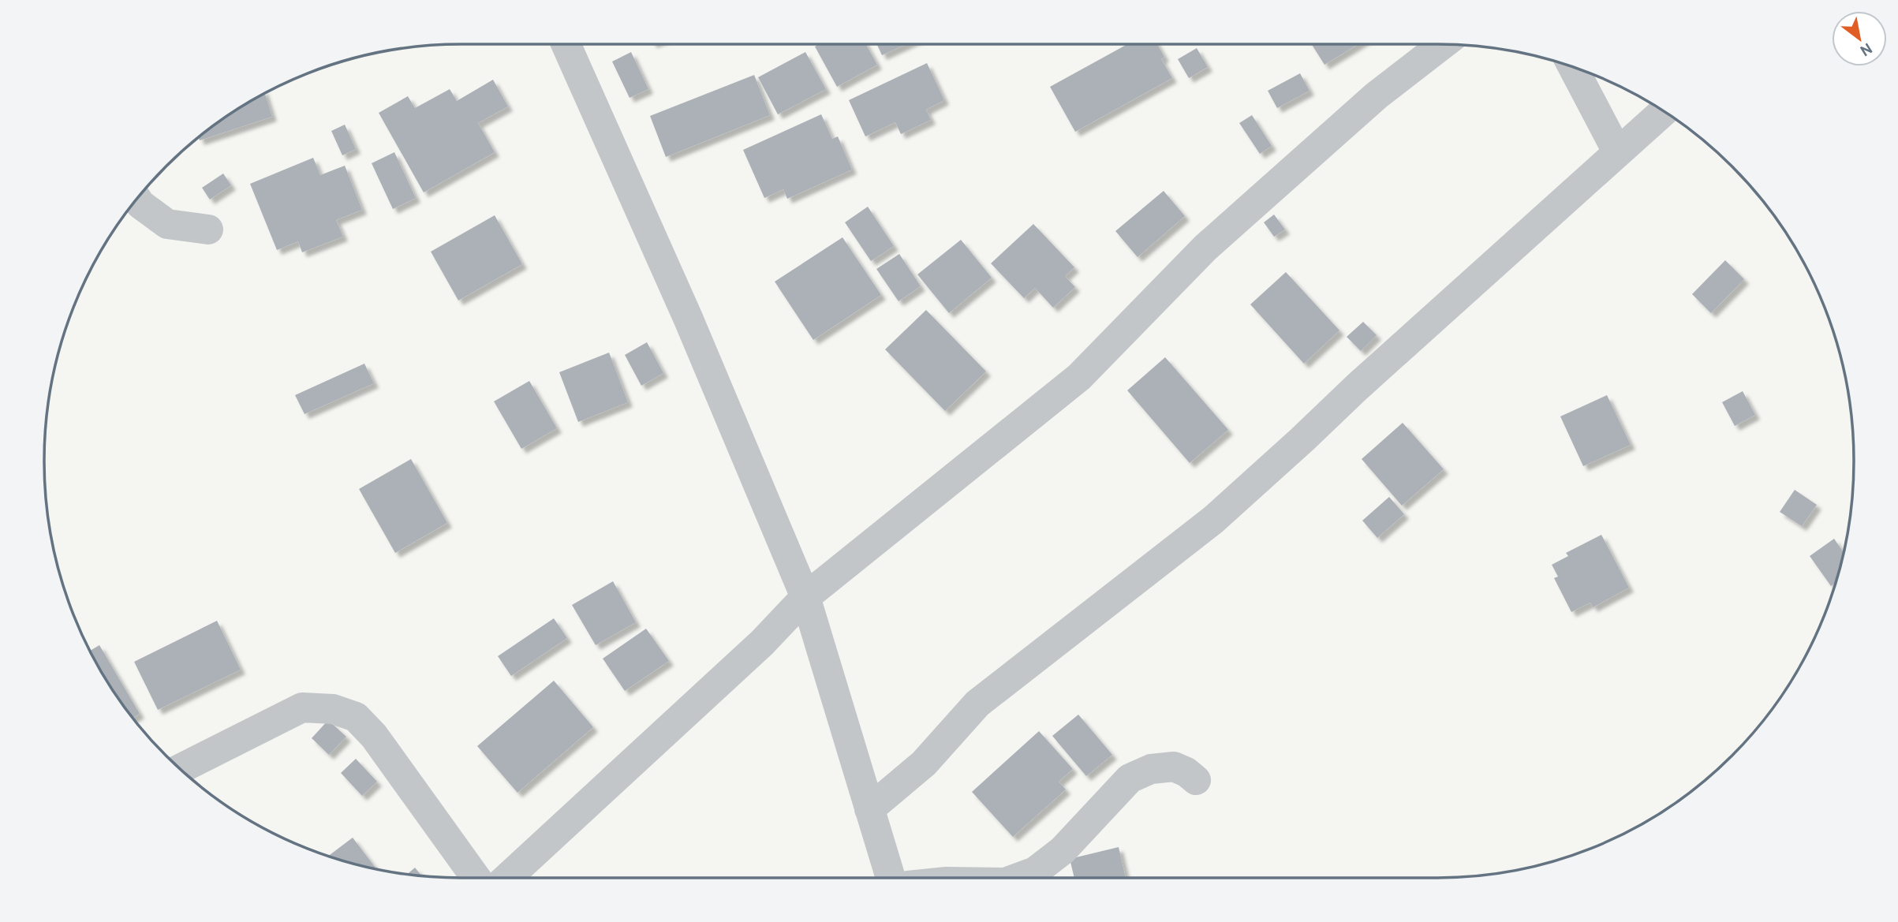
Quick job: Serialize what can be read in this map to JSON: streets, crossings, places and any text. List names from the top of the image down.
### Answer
{
  "north": "bottom right"
}
